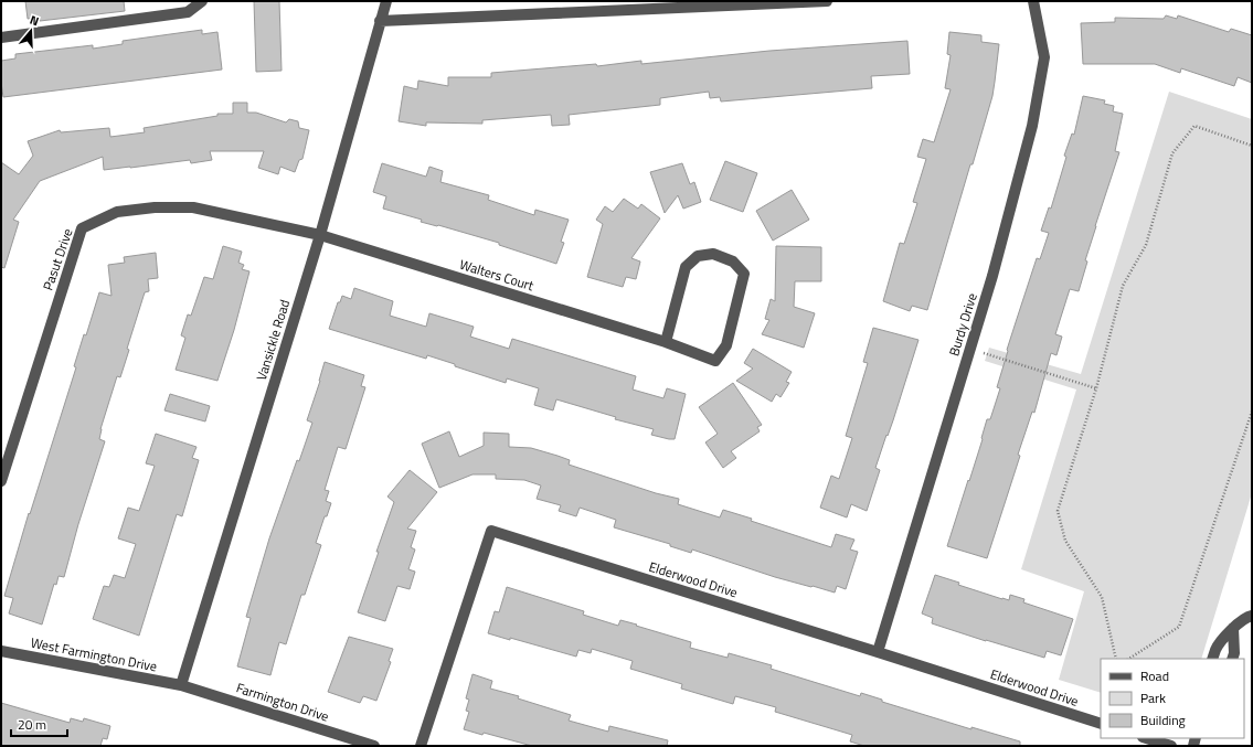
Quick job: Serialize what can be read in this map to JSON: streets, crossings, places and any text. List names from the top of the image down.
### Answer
{
  "streets": {
    "street": [
      "Pasut Drive",
      "Walters Court",
      "Burdy Drive",
      "Vansickle Road",
      "Elderwood Drive",
      "West Farmington Drive",
      "Farmington Drive"
    ]
  },
  "crossings": [
    ["Pasut Drive", "Walters Court"],
    ["Pasut Drive", "Vansickle Road"],
    ["Walters Court", "Vansickle Road"],
    ["Burdy Drive", "Elderwood Drive"],
    ["Vansickle Road", "West Farmington Drive"],
    ["Vansickle Road", "Farmington Drive"],
    ["West Farmington Drive", "Farmington Drive"]
  ],
  "legend": ["Road", "Park", "Building"],
  "scale_bar": "20 m",
  "north": "top"
}
